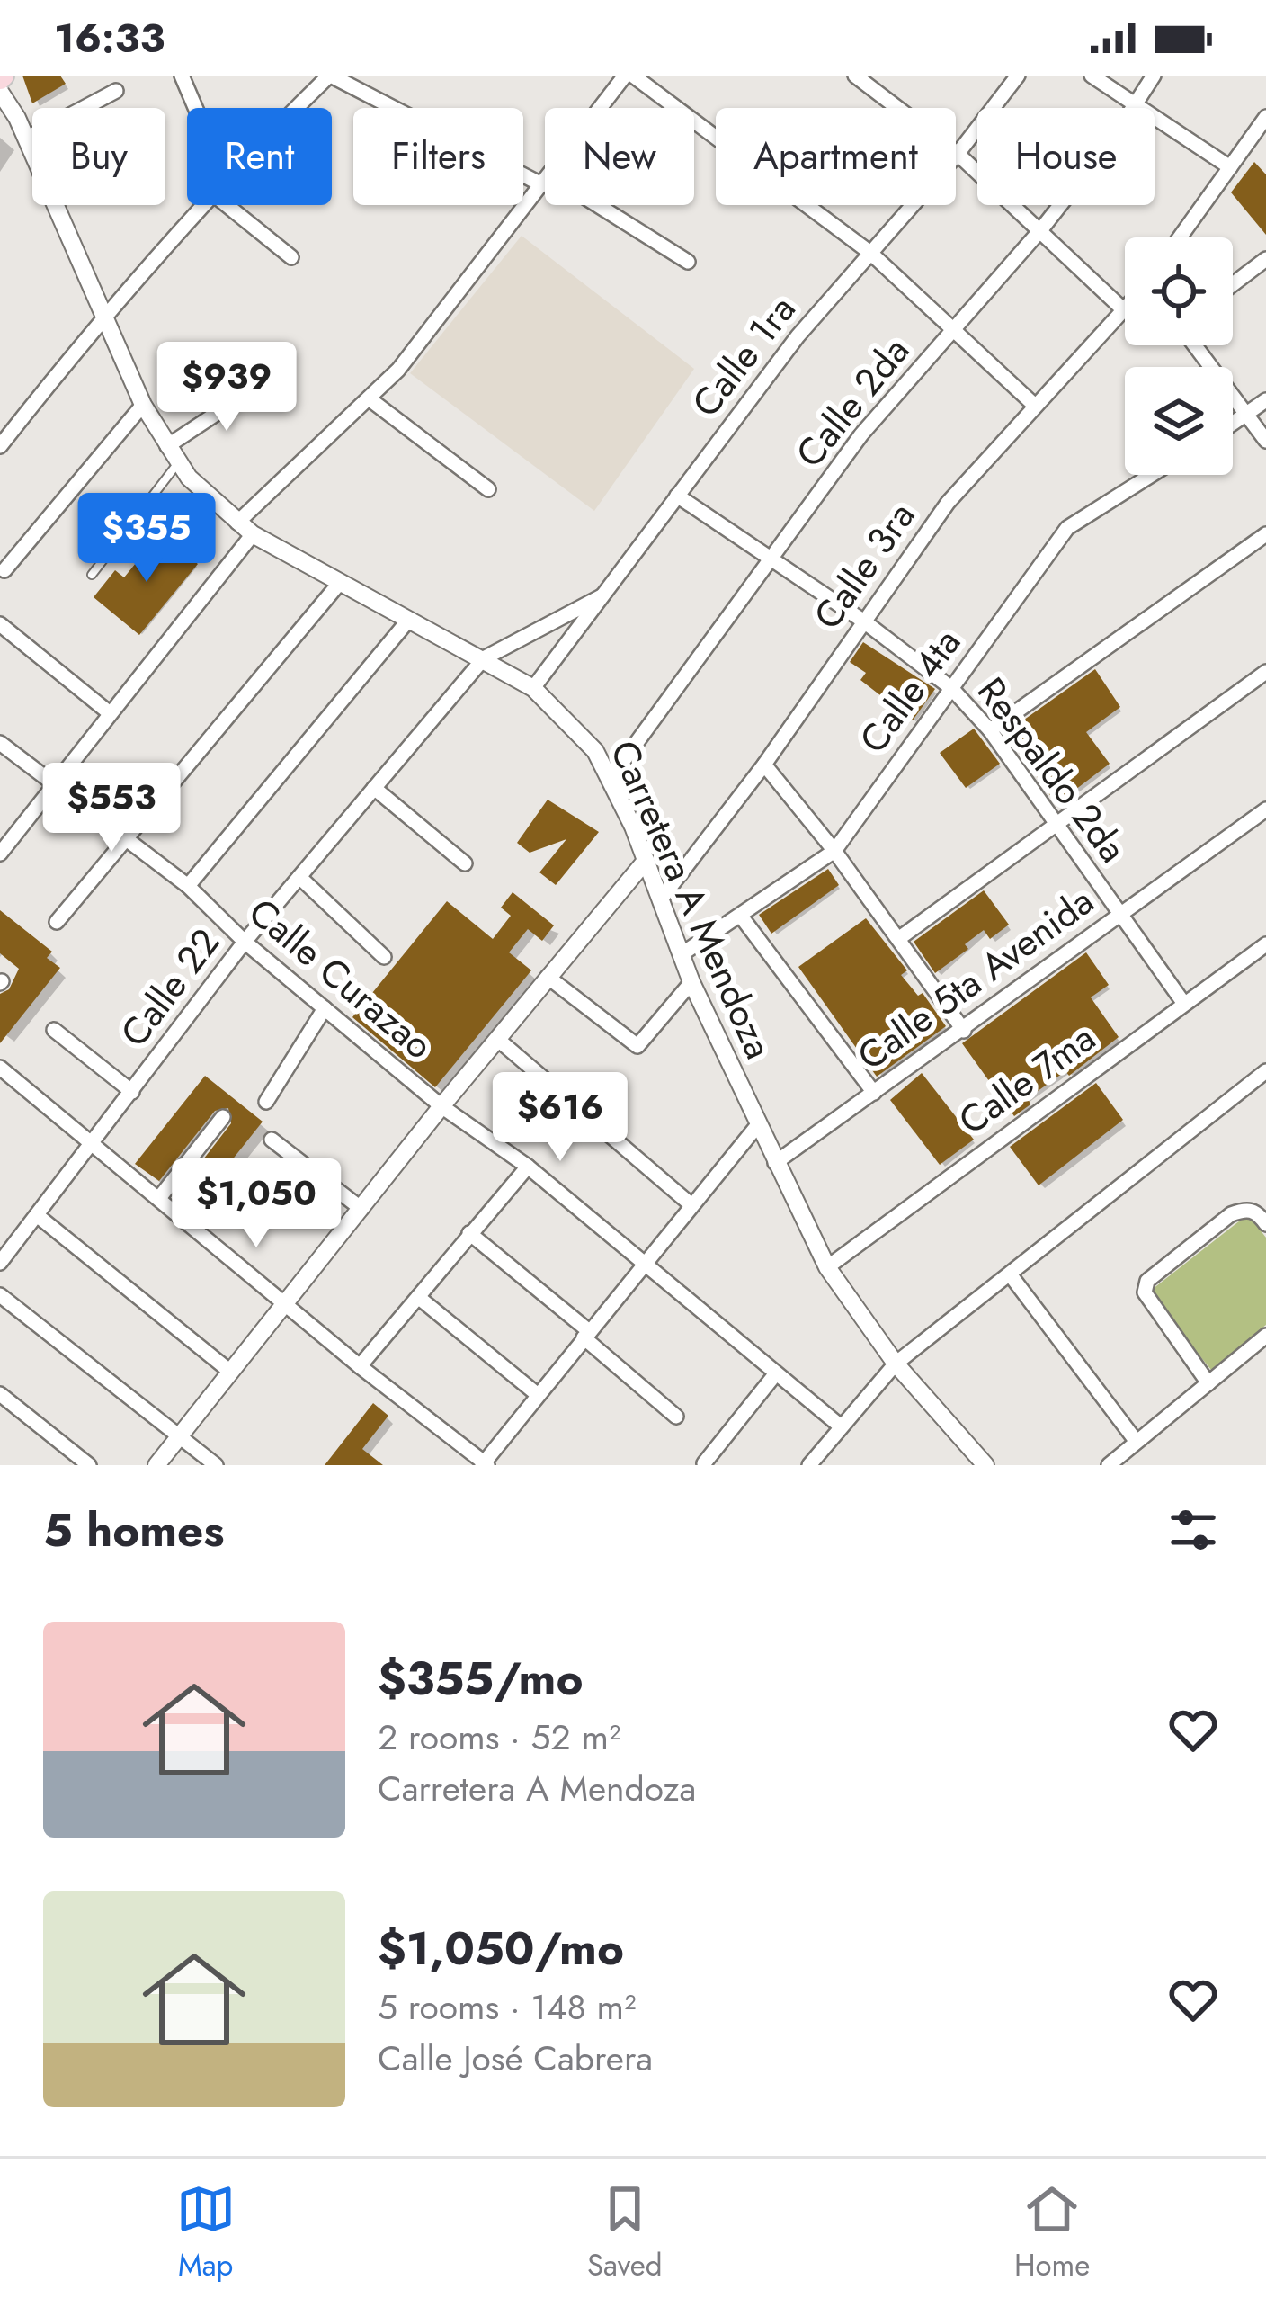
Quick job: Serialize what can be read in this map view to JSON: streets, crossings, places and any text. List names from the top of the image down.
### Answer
{
  "streets": {
    "street": [
      "Calle 1ra",
      "Calle 2da",
      "Calle 3ra",
      "Calle 4ta",
      "Respaldo 2da",
      "Carretera A Mendoza",
      "Calle Curazao",
      "Calle 5ta Avenida",
      "Calle 22",
      "Calle 7ma"
    ]
  },
  "crossings": [
    ["Calle 1ra", "Respaldo 2da"],
    ["Calle 1ra", "Carretera A Mendoza"],
    ["Calle 2da", "Respaldo 2da"],
    ["Calle 2da", "Carretera A Mendoza"],
    ["Calle 3ra", "Respaldo 2da"],
    ["Calle 3ra", "Carretera A Mendoza"],
    ["Calle 4ta", "Respaldo 2da"],
    ["Calle 4ta", "Carretera A Mendoza"],
    ["Respaldo 2da", "Calle 5ta Avenida"],
    ["Respaldo 2da", "Calle 7ma"],
    ["Carretera A Mendoza", "Calle 5ta Avenida"],
    ["Carretera A Mendoza", "Calle 22"],
    ["Carretera A Mendoza", "Calle 7ma"],
    ["Calle Curazao", "Calle 22"]
  ],
  "page": {
    "status": "16:33",
    "chip": [
      "Buy",
      "Rent",
      "Filters",
      "New",
      "Apartment",
      "House"
    ],
    "price": [
      "$939",
      "$355",
      "$553",
      "$616",
      "$1,050"
    ],
    "heading": "5 homes",
    "list": [
      {
        "name": "$355/mo",
        "note": "2 rooms · 52 m² · Carretera A Mendoza"
      },
      {
        "name": "$1,050/mo",
        "note": "5 rooms · 148 m² · Calle José Cabrera"
      }
    ],
    "tabs": ["Map", "Saved", "Home"]
  }
}
